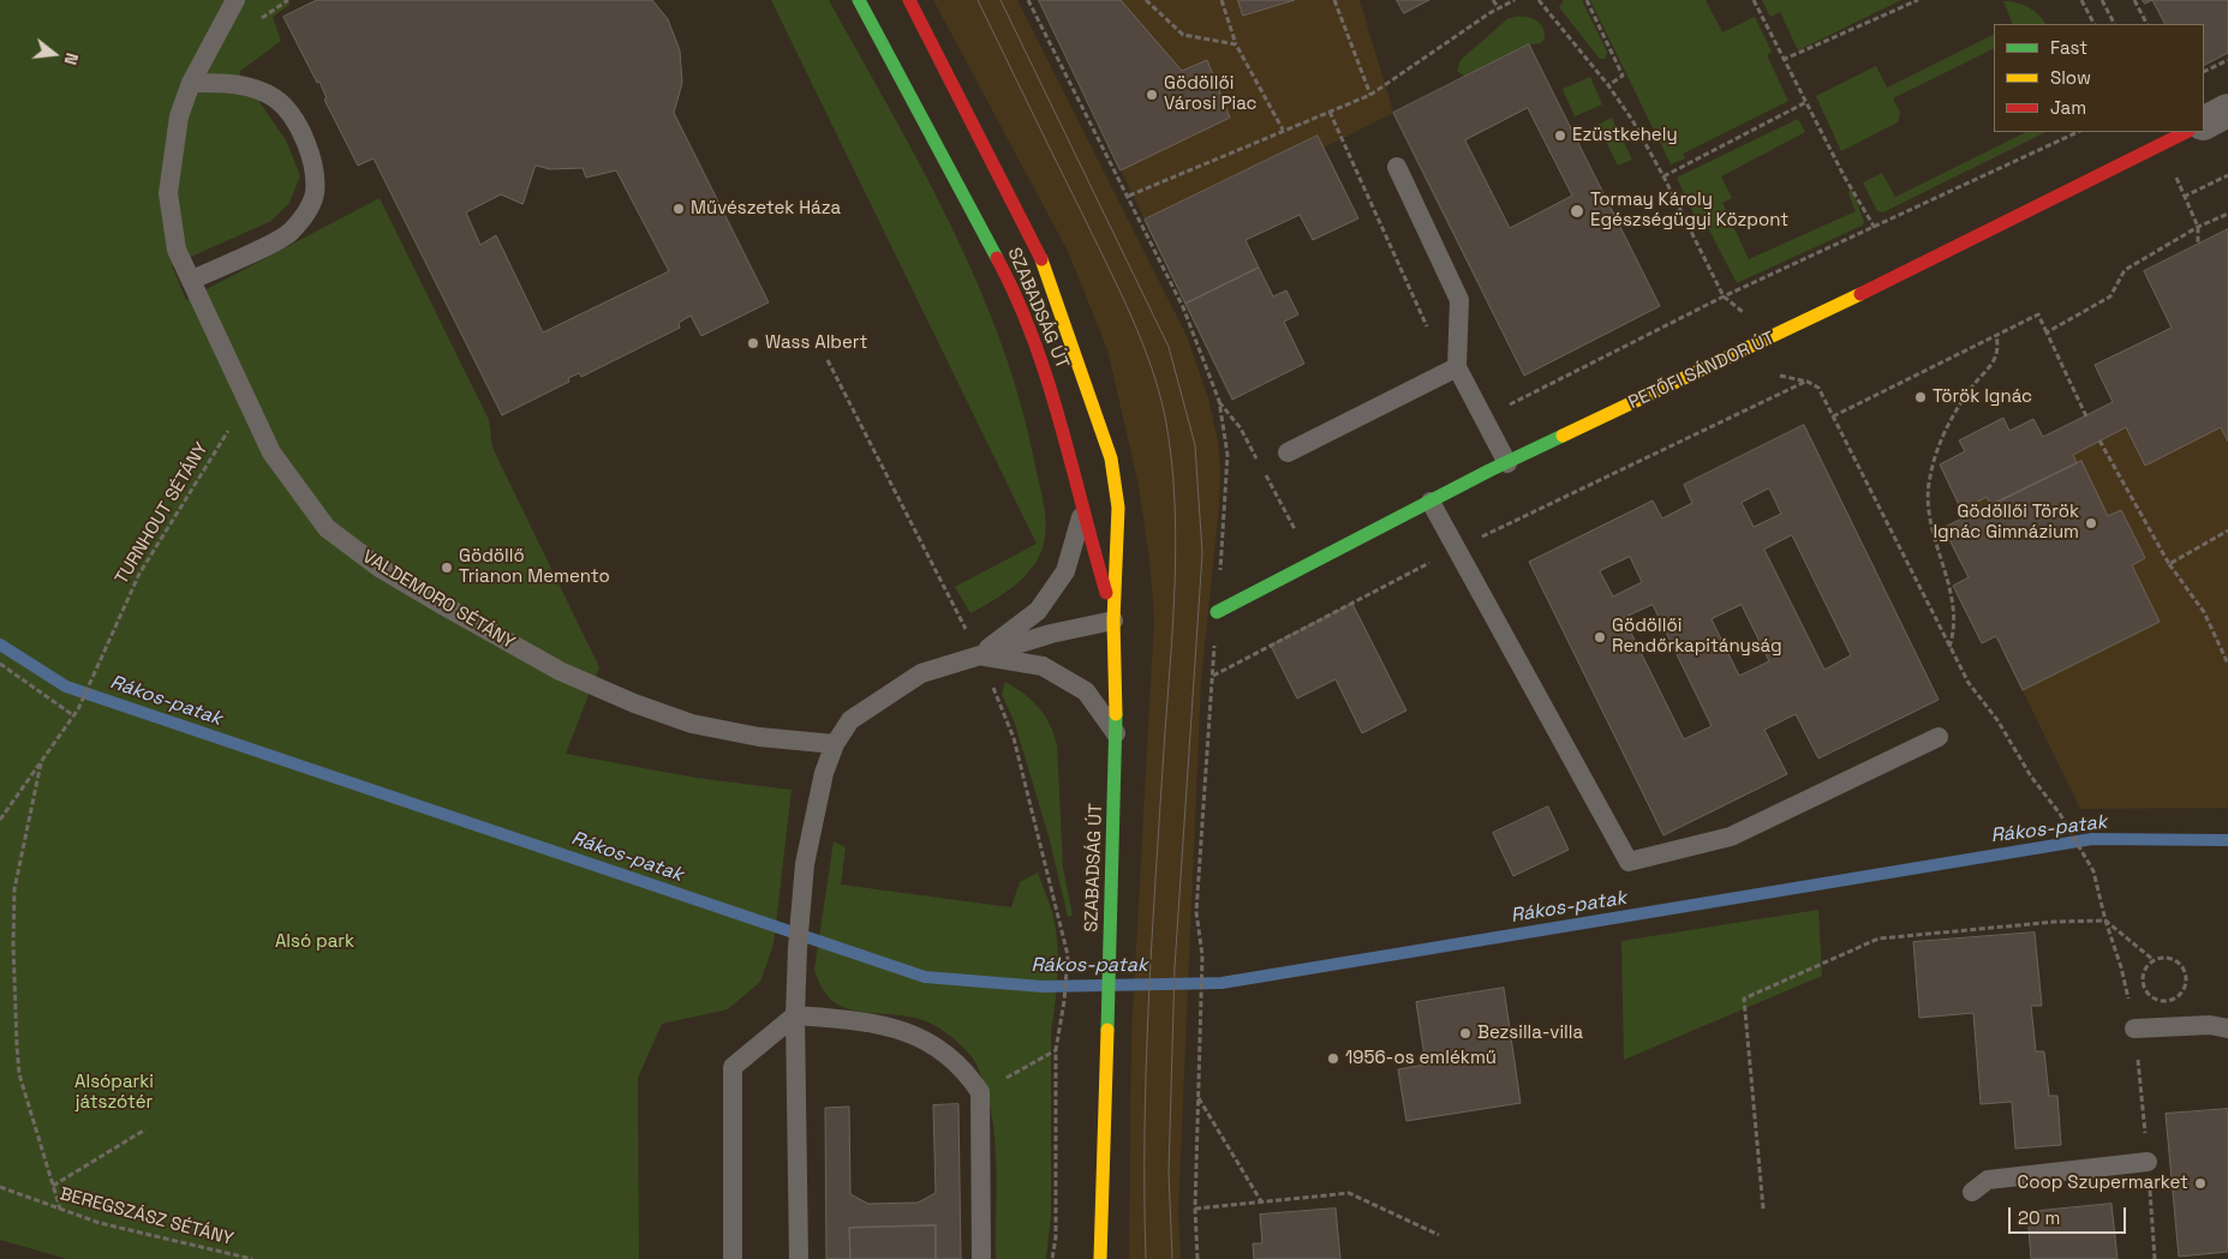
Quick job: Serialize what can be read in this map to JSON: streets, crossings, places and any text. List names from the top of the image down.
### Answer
{
  "streets": {
    "main road": ["SZABADSÁG ÚT", "PETŐFI SÁNDOR ÚT"],
    "lane": ["VALDEMORO SÉTÁNY"],
    "path": ["TURNHOUT SÉTÁNY", "BEREGSZÁSZ SÉTÁNY"]
  },
  "crossings": [
    ["TURNHOUT SÉTÁNY", "VALDEMORO SÉTÁNY"]
  ],
  "water": ["Rákos-patak"],
  "parks": ["Alsó park", "Alsóparki játszótér"],
  "places": [
    "Gödöllői Városi Piac",
    "Ezüstkehely",
    "Művészetek Háza",
    "Tormay Károly Egészségügyi Központ",
    "Wass Albert",
    "Török Ignác",
    "Gödöllői Török Ignác Gimnázium",
    "Gödöllő Trianon Memento",
    "Gödöllői Rendőrkapitányság",
    "Bezsilla-villa",
    "1956-os emlékmű",
    "Coop Szupermarket"
  ],
  "legend": ["Fast", "Slow", "Jam"],
  "scale_bar": "20 m",
  "north": "right"
}
